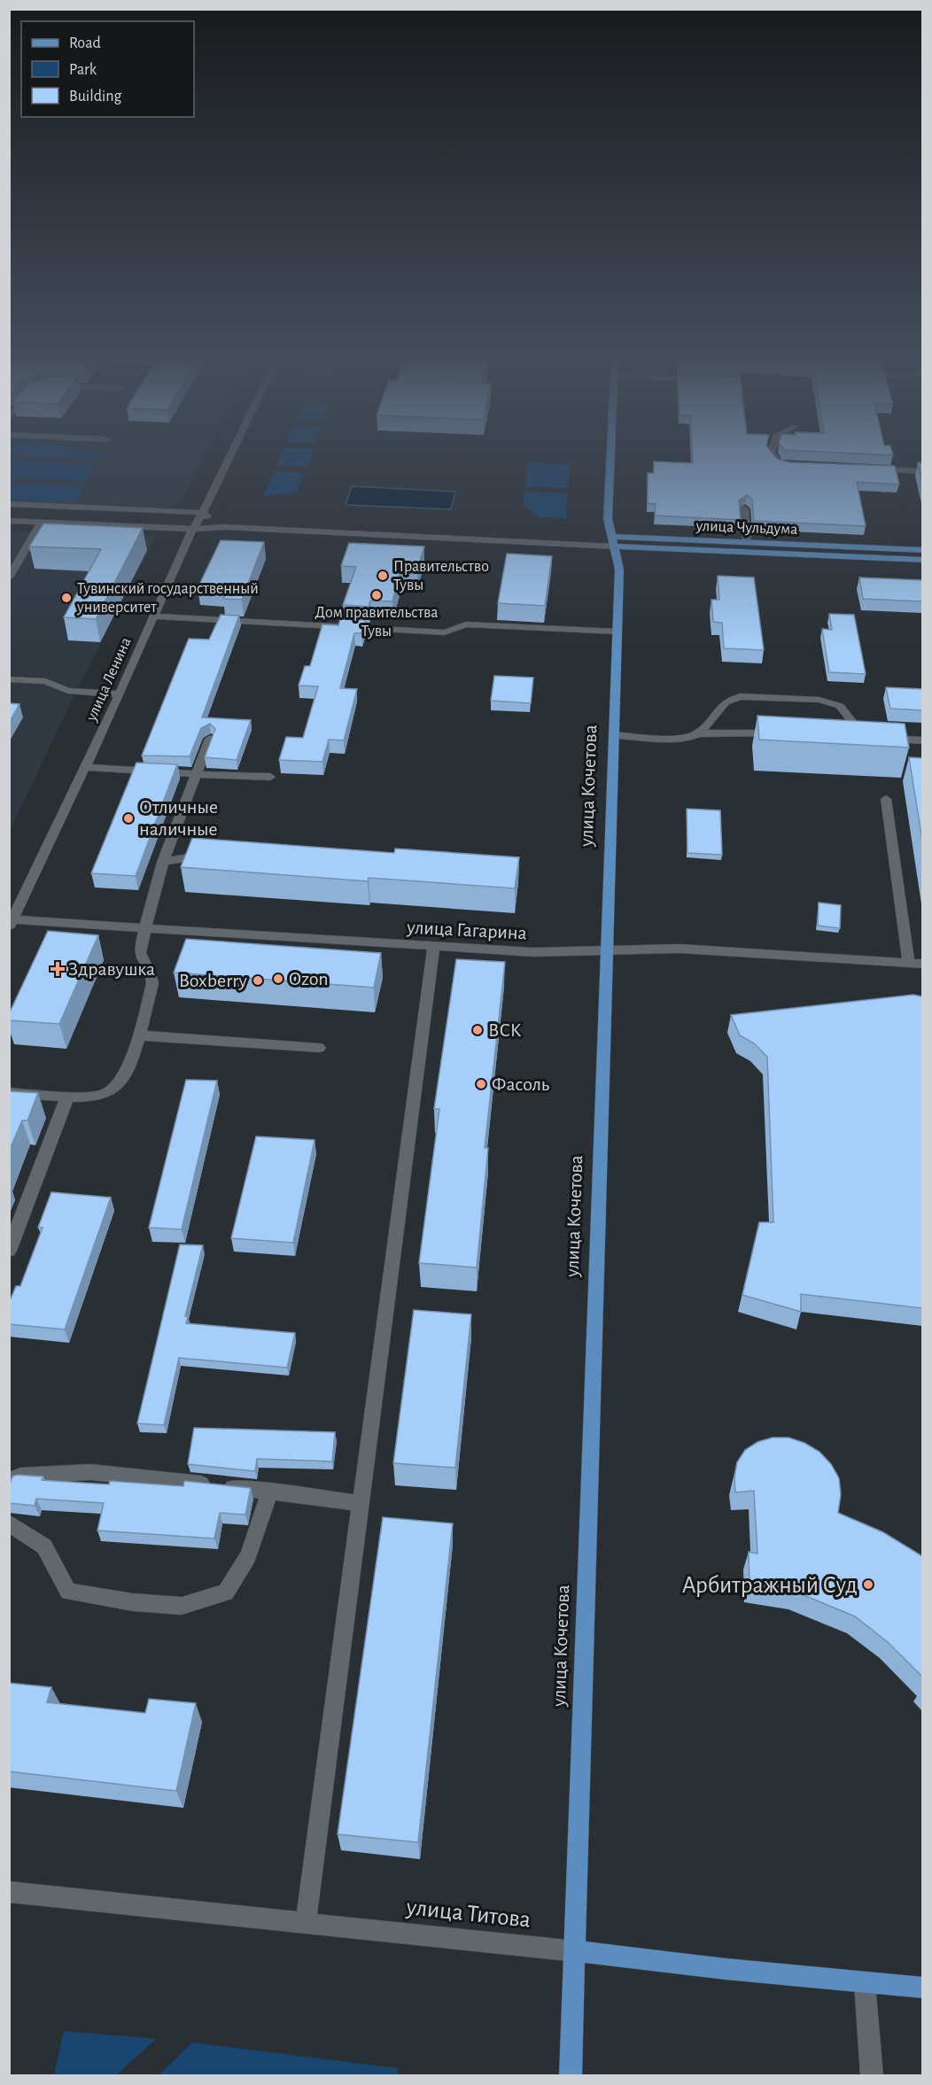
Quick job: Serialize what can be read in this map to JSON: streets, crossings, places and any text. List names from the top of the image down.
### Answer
{
  "streets": {
    "main road": ["улица Чульдума", "улица Кочетова", "улица Титова"],
    "street": ["улица Ленина", "улица Гагарина"]
  },
  "crossings": [
    ["улица Чульдума", "улица Ленина"],
    ["улица Чульдума", "улица Кочетова"],
    ["улица Ленина", "улица Гагарина"],
    ["улица Кочетова", "улица Гагарина"],
    ["улица Кочетова", "улица Титова"]
  ],
  "places": {
    "other": [
      "Правительство Тувы",
      "Дом правительства Тувы",
      "Тувинский государственный университет",
      "Отличные наличные",
      "Ozon",
      "Boxberry",
      "ВСК",
      "Фасоль",
      "Арбитражный Суд"
    ],
    "health": ["Здравушка"]
  },
  "legend": ["Road", "Park", "Building"]
}
